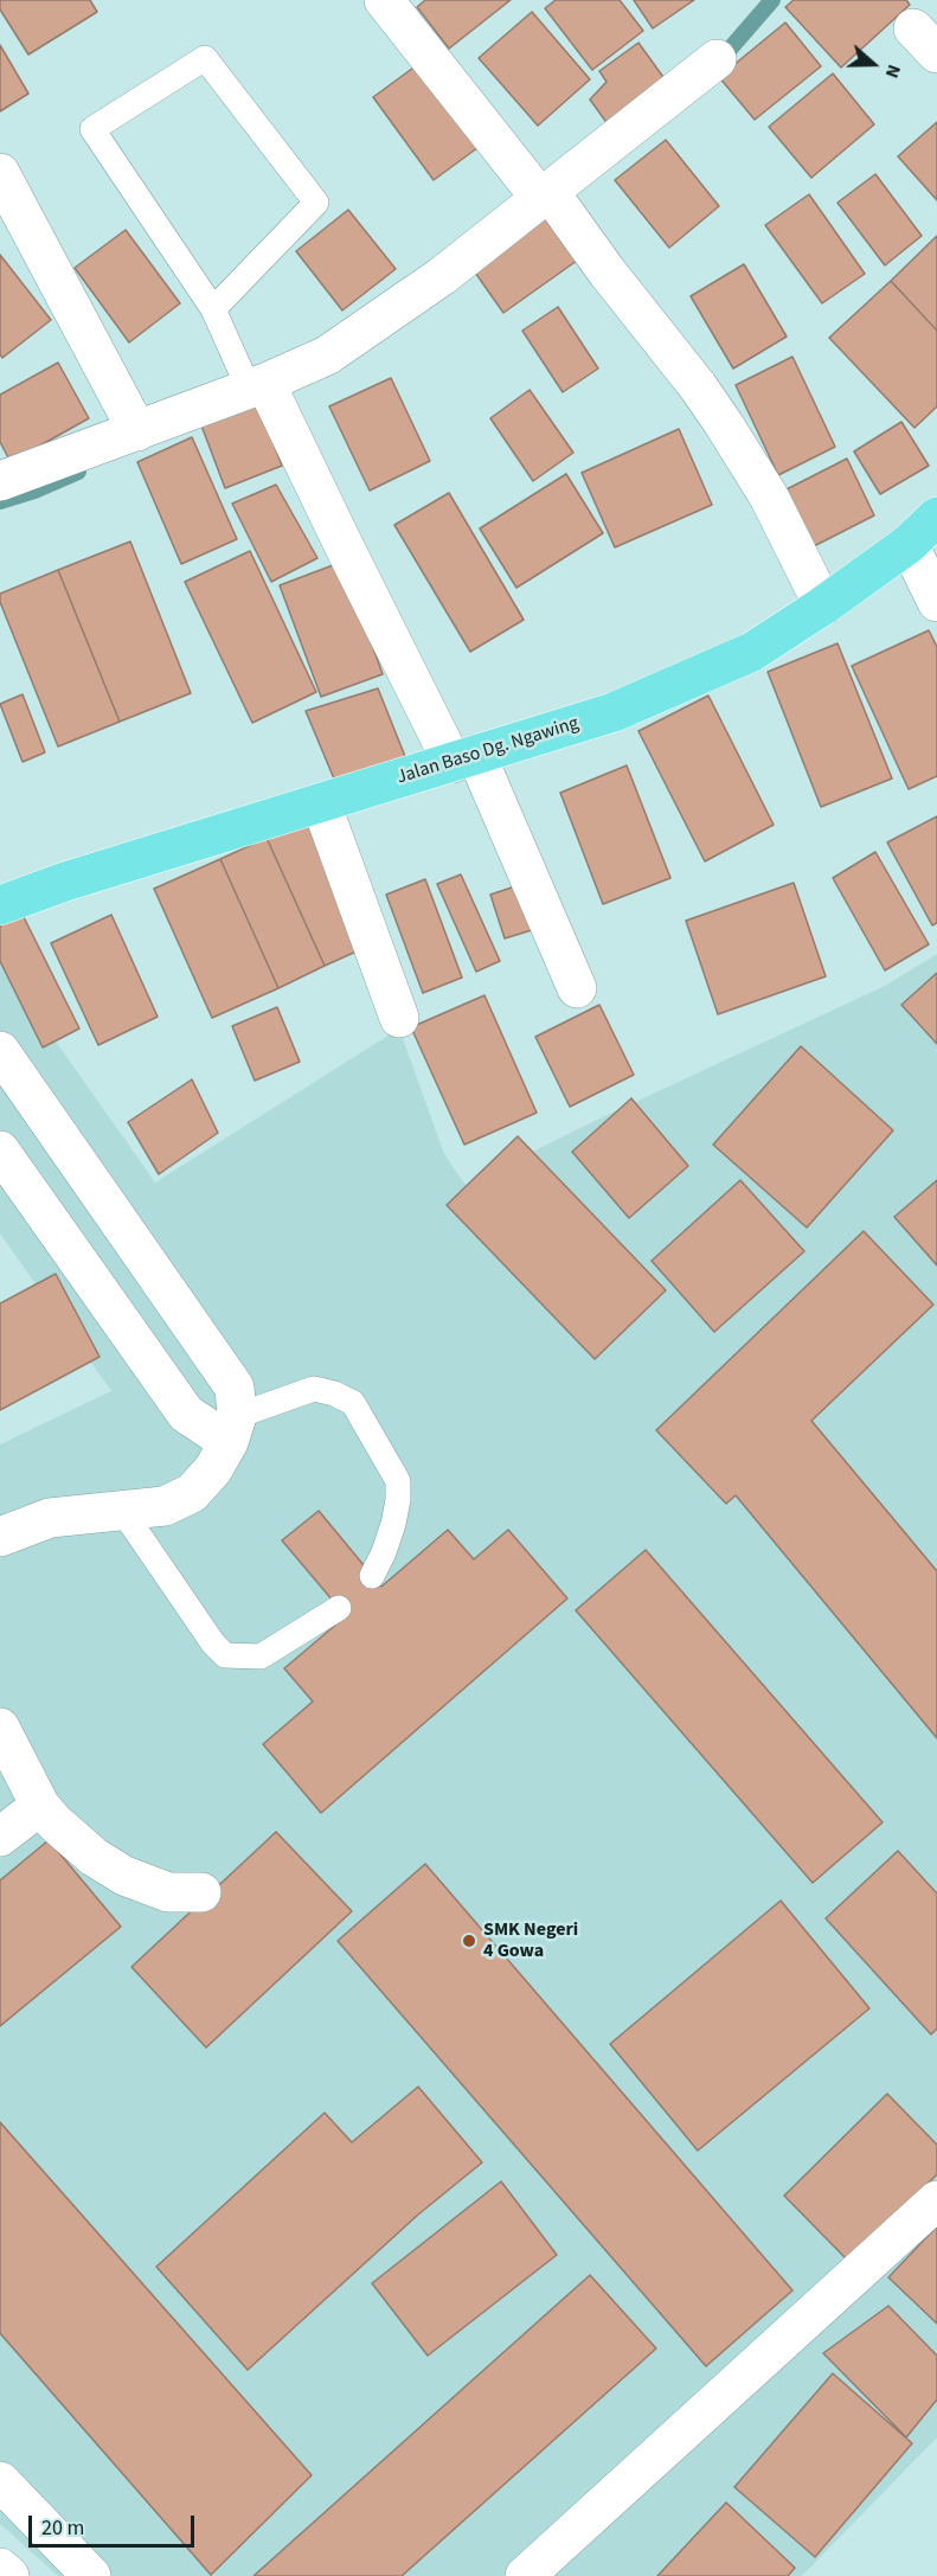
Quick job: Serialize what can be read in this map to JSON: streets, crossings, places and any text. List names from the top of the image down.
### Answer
{
  "streets": {
    "main road": ["Jalan Baso Dg. Ngawing"]
  },
  "places": ["SMK Negeri 4 Gowa"],
  "scale_bar": "20 m",
  "north": "right"
}
